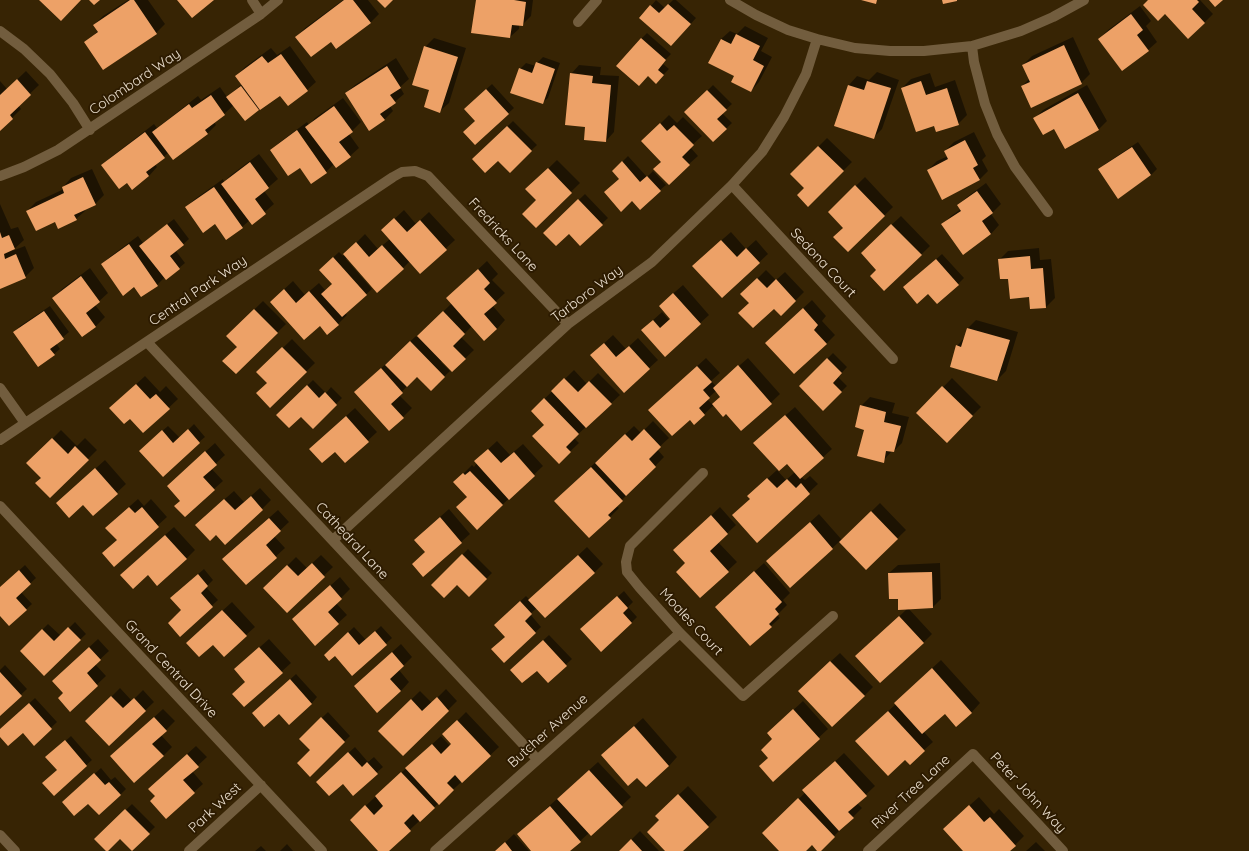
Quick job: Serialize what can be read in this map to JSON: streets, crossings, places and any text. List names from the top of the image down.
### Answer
{
  "streets": {
    "street": [
      "Colombard Way",
      "Fredricks Lane",
      "Sedona Court",
      "Central Park Way",
      "Tarboro Way",
      "Cathedral Lane",
      "Moales Court",
      "Grand Central Drive",
      "Butcher Avenue",
      "River Tree Lane",
      "Peter John Way",
      "Park West"
    ]
  },
  "crossings": [
    ["Fredricks Lane", "Central Park Way"],
    ["Fredricks Lane", "Tarboro Way"],
    ["Sedona Court", "Tarboro Way"],
    ["Central Park Way", "Cathedral Lane"],
    ["Tarboro Way", "Cathedral Lane"],
    ["Cathedral Lane", "Butcher Avenue"],
    ["Moales Court", "Butcher Avenue"],
    ["Grand Central Drive", "Park West"],
    ["River Tree Lane", "Peter John Way"]
  ]
}
